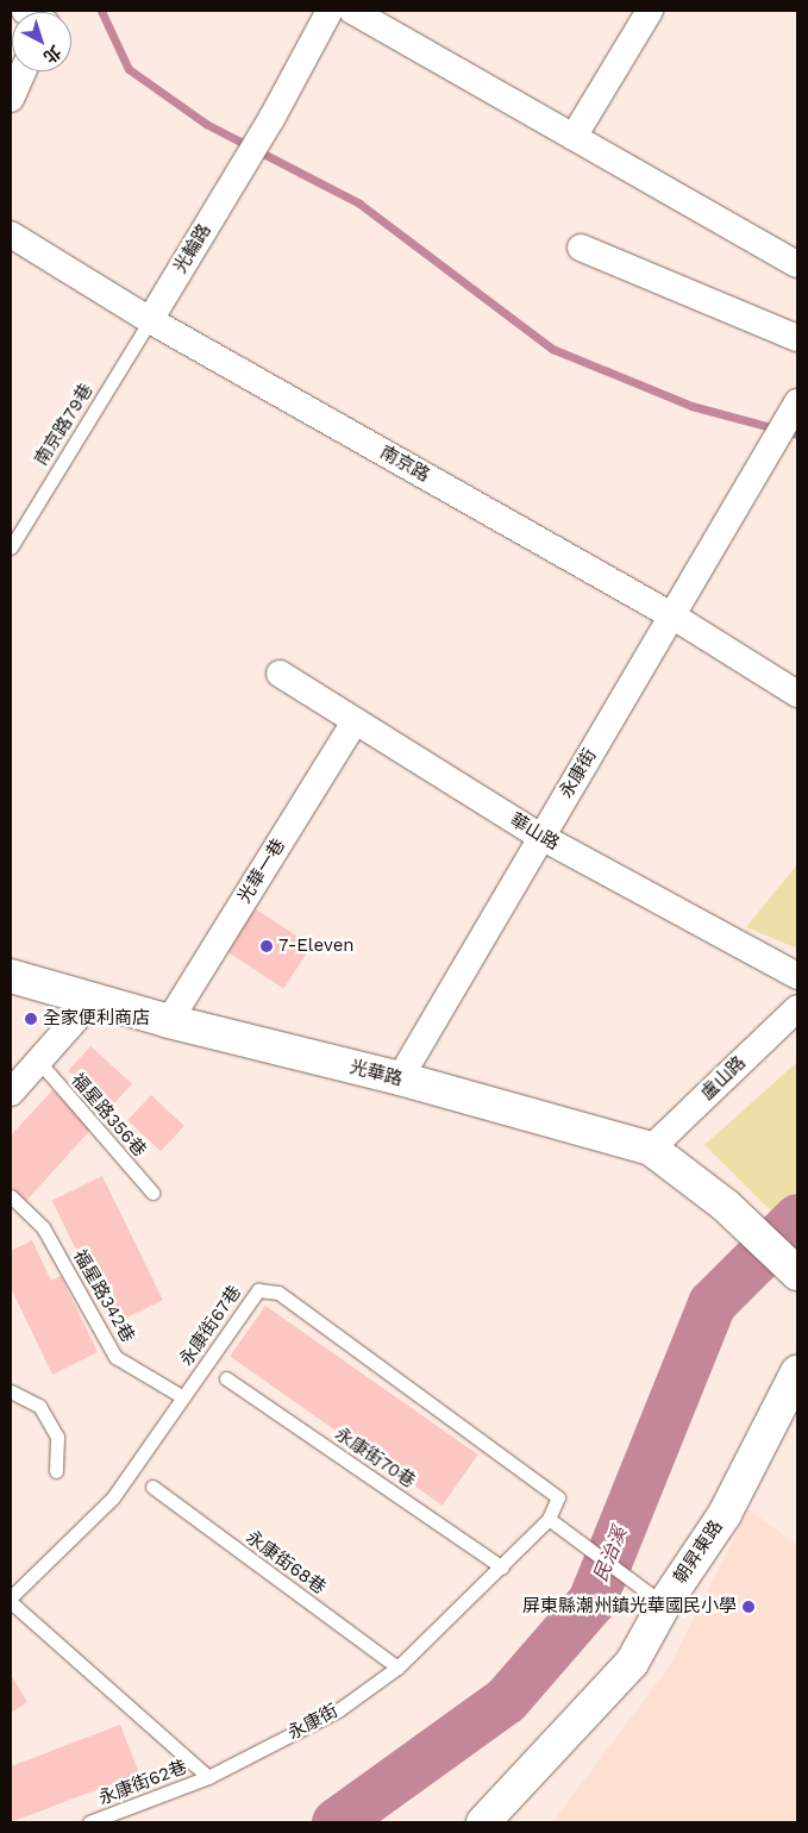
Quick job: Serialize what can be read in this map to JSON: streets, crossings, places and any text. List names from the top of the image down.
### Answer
{
  "streets": {
    "street": [
      "光輪路",
      "南京路",
      "永康街",
      "華山路",
      "光華一巷",
      "光華路",
      "盧山路",
      "朝昇東路"
    ],
    "lane": [
      "南京路79巷",
      "福星路356巷",
      "福星路342巷",
      "永康街67巷",
      "永康街70巷",
      "永康街68巷",
      "永康街62巷"
    ]
  },
  "crossings": [
    ["光輪路", "南京路79巷"],
    ["光輪路", "南京路"],
    ["南京路79巷", "南京路"],
    ["南京路", "永康街"],
    ["永康街", "華山路"],
    ["永康街", "光華路"],
    ["永康街", "永康街67巷"],
    ["永康街", "永康街70巷"],
    ["永康街", "永康街68巷"],
    ["永康街", "永康街62巷"],
    ["華山路", "光華一巷"],
    ["光華一巷", "光華路"],
    ["光華路", "盧山路"],
    ["福星路342巷", "永康街67巷"]
  ],
  "water": ["民治溪"],
  "places": ["7-Eleven", "全家便利商店", "屏東縣潮州鎮光華國民小學"],
  "north": "bottom right"
}
